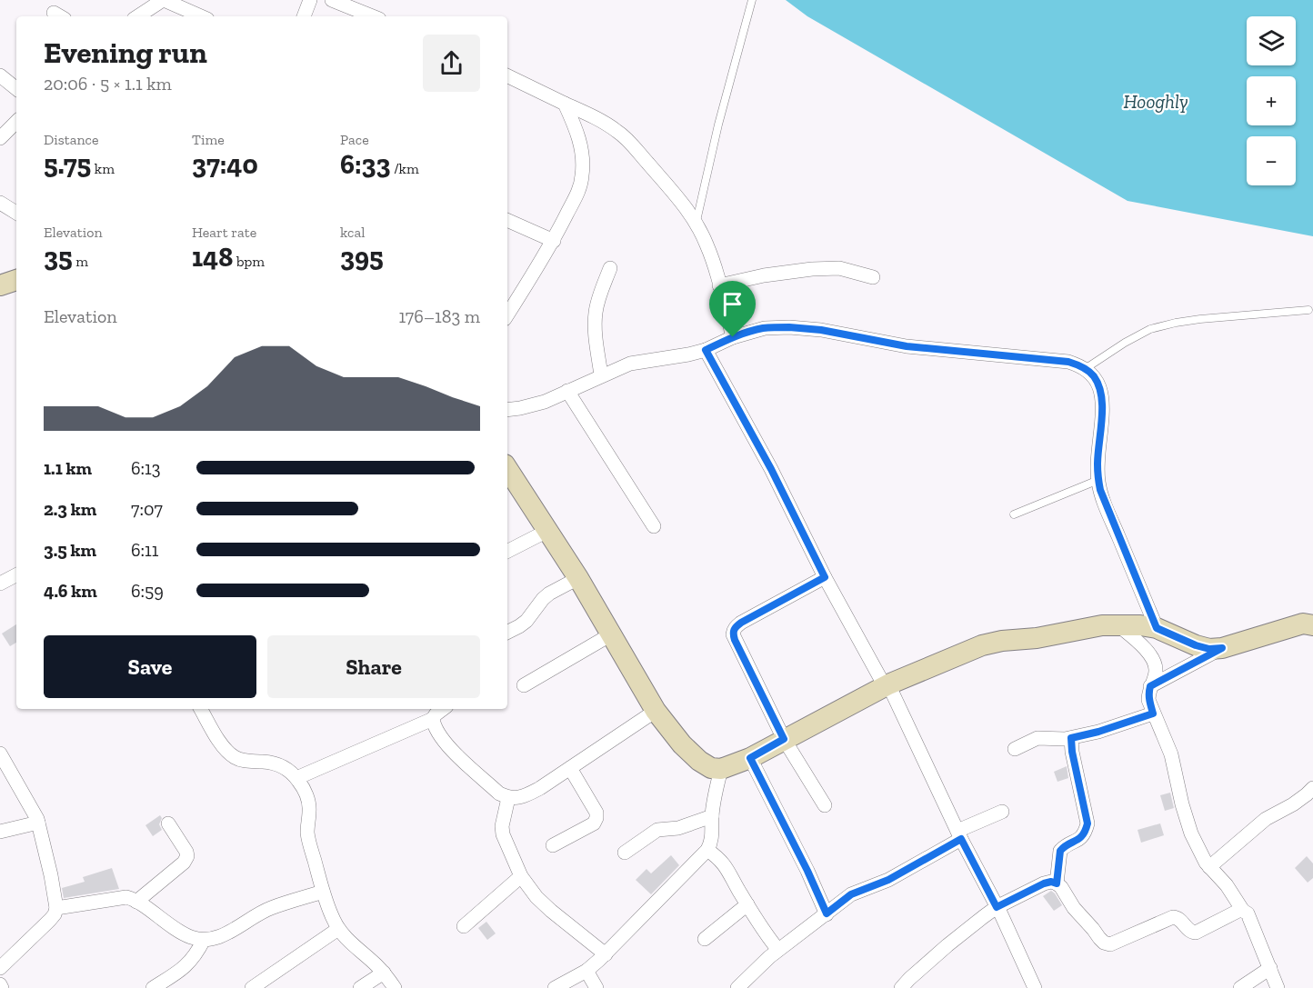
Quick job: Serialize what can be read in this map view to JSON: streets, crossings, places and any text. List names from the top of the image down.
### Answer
{
  "water": ["Hooghly"],
  "page": {
    "map_buttons": ["+", "−"],
    "heading": ["Evening run", "20:06 · 5 × 1.1 km"],
    "stats": [
      ["Distance", "5.75 km"],
      ["Time", "37:40"],
      ["Pace", "6:33 /km"],
      ["Elevation", "35 m"],
      ["Heart rate", "148 bpm"],
      ["kcal", "395"]
    ],
    "chart": ["Elevation", "176–183 m"],
    "list": [
      {
        "name": "1.1 km",
        "note": "6:13"
      },
      {
        "name": "2.3 km",
        "note": "7:07"
      },
      {
        "name": "3.5 km",
        "note": "6:11"
      },
      {
        "name": "4.6 km",
        "note": "6:59"
      }
    ],
    "buttons": ["Save", "Share"]
  }
}
